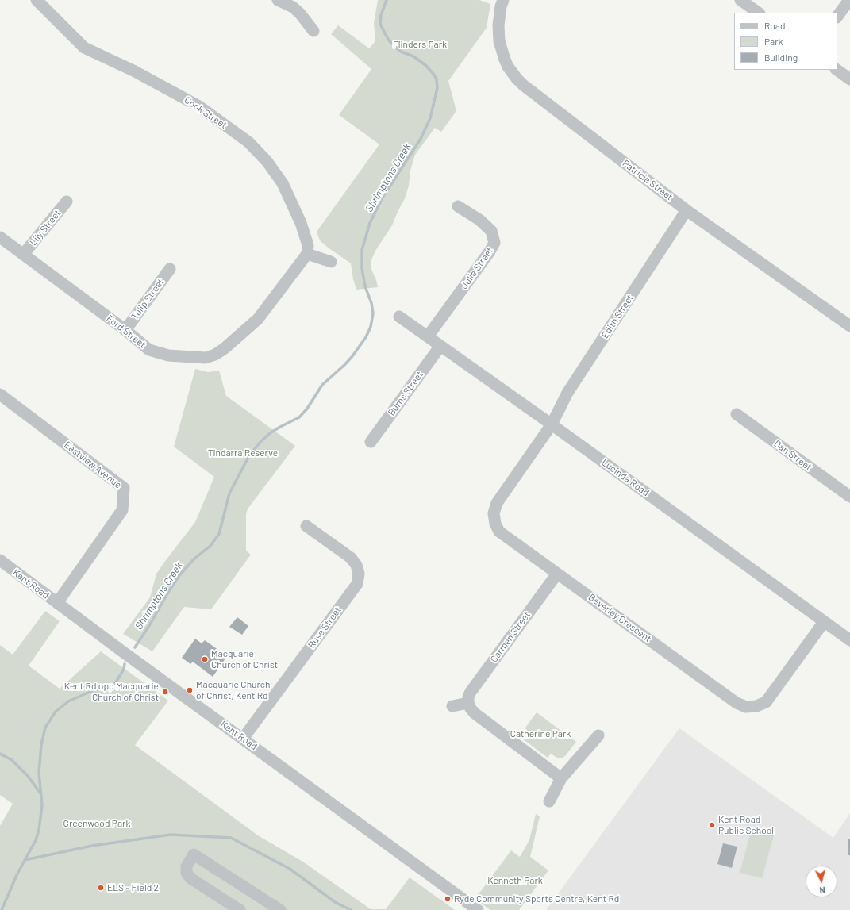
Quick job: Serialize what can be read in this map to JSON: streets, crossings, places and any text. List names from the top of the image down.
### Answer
{
  "streets": {
    "street": [
      "Cook Street",
      "Patricia Street",
      "Lily Street",
      "Julie Street",
      "Tulip Street",
      "Edith Street",
      "Ford Street",
      "Burns Street",
      "Dan Street",
      "Eastview Avenue",
      "Lucinda Road",
      "Kent Road",
      "Beverley Crescent",
      "Ruse Street",
      "Carmen Street"
    ]
  },
  "crossings": [
    ["Cook Street", "Ford Street"],
    ["Patricia Street", "Edith Street"],
    ["Lily Street", "Ford Street"],
    ["Julie Street", "Lucinda Road"],
    ["Tulip Street", "Ford Street"],
    ["Edith Street", "Lucinda Road"],
    ["Edith Street", "Beverley Crescent"],
    ["Burns Street", "Lucinda Road"],
    ["Eastview Avenue", "Kent Road"],
    ["Lucinda Road", "Beverley Crescent"],
    ["Kent Road", "Ruse Street"],
    ["Beverley Crescent", "Carmen Street"]
  ],
  "water": ["Shrimptons Creek"],
  "parks": [
    "Flinders Park",
    "Tindarra Reserve",
    "Catherine Park",
    "Greenwood Park",
    "Kenneth Park"
  ],
  "places": [
    "Macquarie Church of Christ",
    "Macquarie Church of Christ, Kent Rd",
    "Kent Rd opp Macquarie Church of Christ",
    "Kent Road Public School",
    "ELS - Field 2",
    "Ryde Community Sports Centre, Kent Rd"
  ],
  "legend": ["Road", "Park", "Building"],
  "north": "bottom"
}
